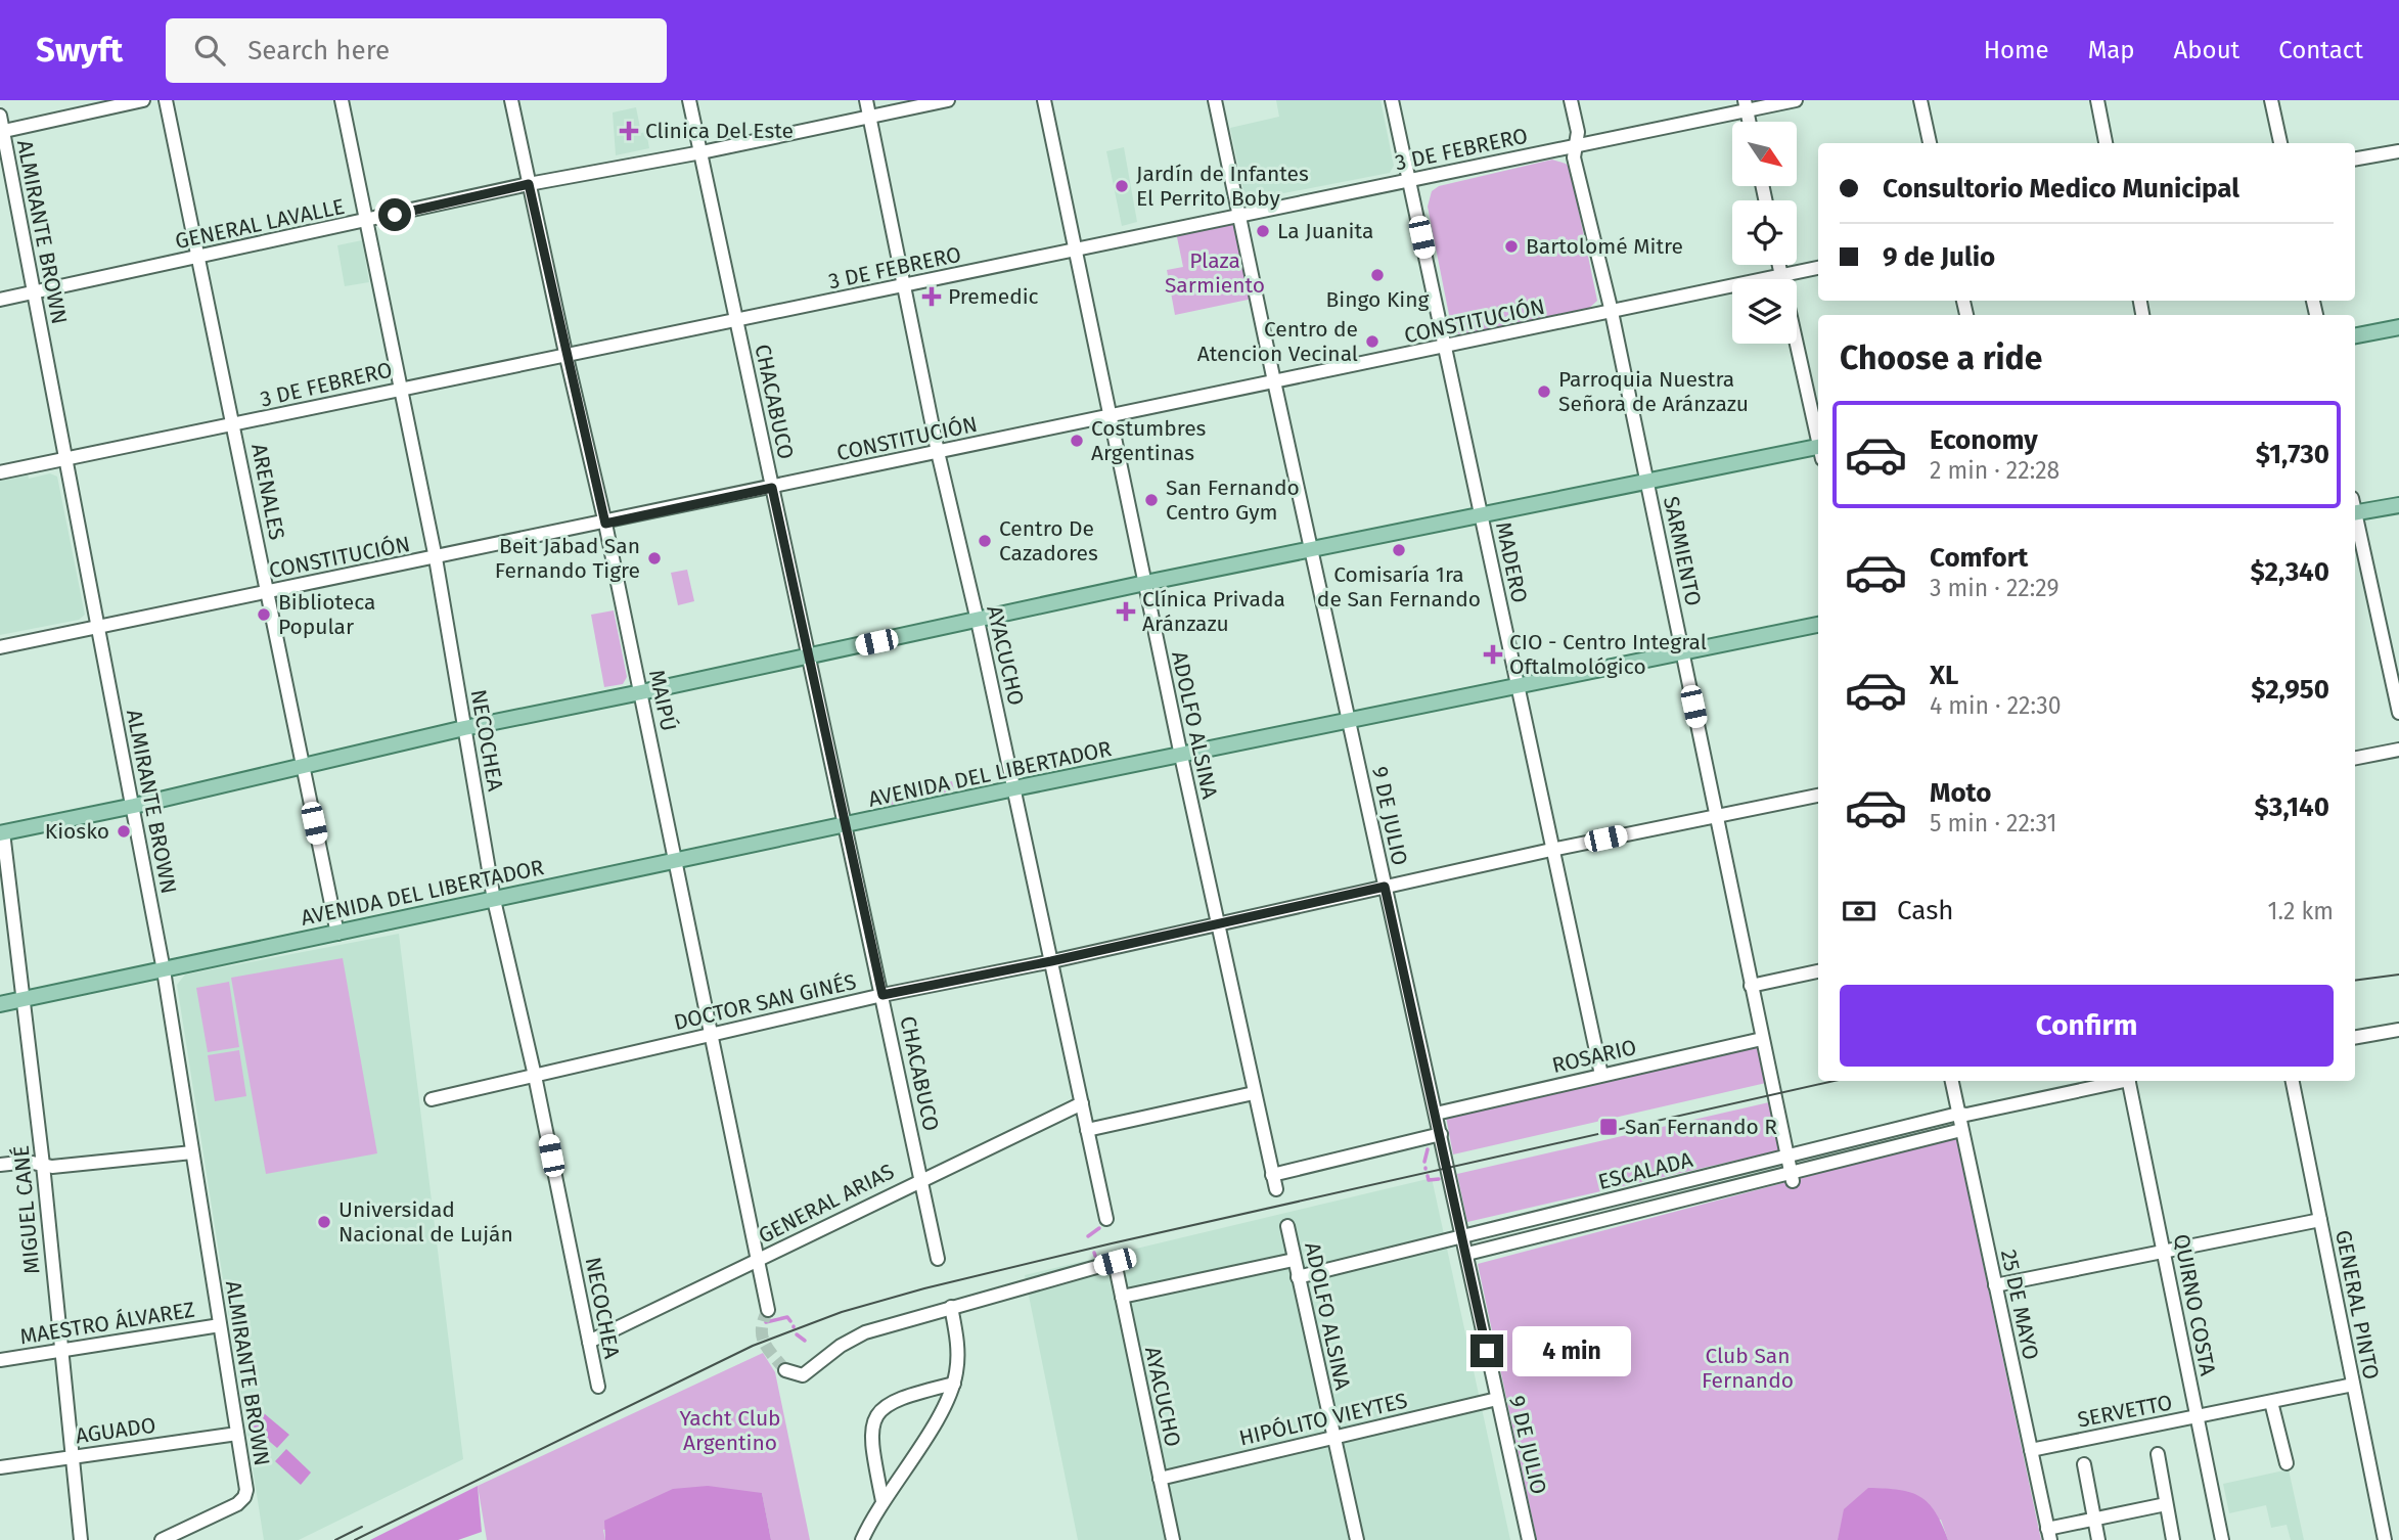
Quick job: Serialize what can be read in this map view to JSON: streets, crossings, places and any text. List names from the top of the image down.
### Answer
{
  "streets": {
    "main road": ["AVENIDA DEL LIBERTADOR"],
    "street": [
      "3 DE FEBRERO",
      "GENERAL LAVALLE",
      "ALMIRANTE BROWN",
      "CONSTITUCIÓN",
      "CHACABUCO",
      "ARENALES",
      "SARMIENTO",
      "MADERO",
      "AYACUCHO",
      "MAIPÚ",
      "ADOLFO ALSINA",
      "NECOCHEA",
      "9 DE JULIO",
      "DOCTOR SAN GINÉS",
      "ROSARIO",
      "ESCALADA",
      "GENERAL ARIAS",
      "MIGUEL CANÉ",
      "25 DE MAYO",
      "QUIRNO COSTA",
      "GENERAL PINTO",
      "MAESTRO ÁLVAREZ",
      "SERVETTO",
      "HIPÓLITO VIEYTES",
      "AGUADO"
    ]
  },
  "crossings": [
    ["3 DE FEBRERO", "ALMIRANTE BROWN"],
    ["3 DE FEBRERO", "CHACABUCO"],
    ["3 DE FEBRERO", "ARENALES"],
    ["3 DE FEBRERO", "SARMIENTO"],
    ["3 DE FEBRERO", "MADERO"],
    ["3 DE FEBRERO", "AYACUCHO"],
    ["3 DE FEBRERO", "MAIPÚ"],
    ["3 DE FEBRERO", "ADOLFO ALSINA"],
    ["3 DE FEBRERO", "NECOCHEA"],
    ["3 DE FEBRERO", "9 DE JULIO"],
    ["GENERAL LAVALLE", "ALMIRANTE BROWN"],
    ["GENERAL LAVALLE", "CHACABUCO"],
    ["GENERAL LAVALLE", "ARENALES"],
    ["GENERAL LAVALLE", "AYACUCHO"],
    ["GENERAL LAVALLE", "MAIPÚ"],
    ["GENERAL LAVALLE", "NECOCHEA"],
    ["ALMIRANTE BROWN", "CONSTITUCIÓN"],
    ["ALMIRANTE BROWN", "AVENIDA DEL LIBERTADOR"],
    ["ALMIRANTE BROWN", "MAESTRO ÁLVAREZ"],
    ["ALMIRANTE BROWN", "AGUADO"],
    ["CONSTITUCIÓN", "CHACABUCO"],
    ["CONSTITUCIÓN", "ARENALES"],
    ["CONSTITUCIÓN", "SARMIENTO"],
    ["CONSTITUCIÓN", "MADERO"],
    ["CONSTITUCIÓN", "AYACUCHO"],
    ["CONSTITUCIÓN", "MAIPÚ"],
    ["CONSTITUCIÓN", "ADOLFO ALSINA"],
    ["CONSTITUCIÓN", "NECOCHEA"],
    ["CONSTITUCIÓN", "9 DE JULIO"],
    ["CHACABUCO", "AVENIDA DEL LIBERTADOR"],
    ["CHACABUCO", "DOCTOR SAN GINÉS"],
    ["CHACABUCO", "GENERAL ARIAS"],
    ["ARENALES", "AVENIDA DEL LIBERTADOR"],
    ["SARMIENTO", "AVENIDA DEL LIBERTADOR"],
    ["SARMIENTO", "DOCTOR SAN GINÉS"],
    ["SARMIENTO", "ROSARIO"],
    ["SARMIENTO", "ESCALADA"],
    ["MADERO", "AVENIDA DEL LIBERTADOR"],
    ["MADERO", "DOCTOR SAN GINÉS"],
    ["MADERO", "ROSARIO"],
    ["AYACUCHO", "AVENIDA DEL LIBERTADOR"],
    ["AYACUCHO", "DOCTOR SAN GINÉS"],
    ["AYACUCHO", "GENERAL ARIAS"],
    ["AYACUCHO", "HIPÓLITO VIEYTES"],
    ["MAIPÚ", "AVENIDA DEL LIBERTADOR"],
    ["MAIPÚ", "DOCTOR SAN GINÉS"],
    ["MAIPÚ", "GENERAL ARIAS"],
    ["ADOLFO ALSINA", "AVENIDA DEL LIBERTADOR"],
    ["ADOLFO ALSINA", "DOCTOR SAN GINÉS"],
    ["ADOLFO ALSINA", "ESCALADA"],
    ["ADOLFO ALSINA", "HIPÓLITO VIEYTES"],
    ["NECOCHEA", "AVENIDA DEL LIBERTADOR"],
    ["NECOCHEA", "DOCTOR SAN GINÉS"],
    ["NECOCHEA", "GENERAL ARIAS"],
    ["AVENIDA DEL LIBERTADOR", "9 DE JULIO"],
    ["AVENIDA DEL LIBERTADOR", "MIGUEL CANÉ"],
    ["9 DE JULIO", "DOCTOR SAN GINÉS"],
    ["9 DE JULIO", "ROSARIO"],
    ["9 DE JULIO", "ESCALADA"],
    ["9 DE JULIO", "HIPÓLITO VIEYTES"],
    ["ESCALADA", "25 DE MAYO"],
    ["MIGUEL CANÉ", "MAESTRO ÁLVAREZ"],
    ["MIGUEL CANÉ", "AGUADO"],
    ["25 DE MAYO", "SERVETTO"],
    ["QUIRNO COSTA", "SERVETTO"],
    ["GENERAL PINTO", "SERVETTO"]
  ],
  "parks": ["Plaza Sarmiento", "Club San Fernando", "Yacht Club Argentino"],
  "places": {
    "health": [
      "Clinica Del Este",
      "Premedic",
      "Clínica Privada Aránzazu",
      "CIO - Centro Integral Oftalmológico"
    ],
    "other": [
      "Jardín de Infantes El Perrito Boby",
      "La Juanita",
      "Bartolomé Mitre",
      "Bingo King",
      "Centro de Atencion Vecinal",
      "Parroquia Nuestra Señora de Aránzazu",
      "Costumbres Argentinas",
      "San Fernando Centro Gym",
      "Centro De Cazadores",
      "Comisaría 1ra de San Fernando",
      "Beit Jabad San Fernando Tigre",
      "Biblioteca Popular",
      "Kiosko",
      "Universidad Nacional de Luján"
    ],
    "transit": ["San Fernando R"]
  },
  "north": "bottom right",
  "page": {
    "header": "Swyft",
    "search": "Search here",
    "nav": [
      "Home",
      "Map",
      "About",
      "Contact"
    ],
    "banner": ["Consultorio Medico Municipal", "9 de Julio"],
    "heading": "Choose a ride",
    "list": [
      {
        "name": "Economy",
        "note": "2 min · 22:28",
        "value": "$1,730"
      },
      {
        "name": "Comfort",
        "note": "3 min · 22:29",
        "value": "$2,340"
      },
      {
        "name": "XL",
        "note": "4 min · 22:30",
        "value": "$2,950"
      },
      {
        "name": "Moto",
        "note": "5 min · 22:31",
        "value": "$3,140"
      }
    ],
    "pay": ["Cash", "1.2 km"],
    "buttons": "Confirm",
    "bubble": "4 min"
  }
}
